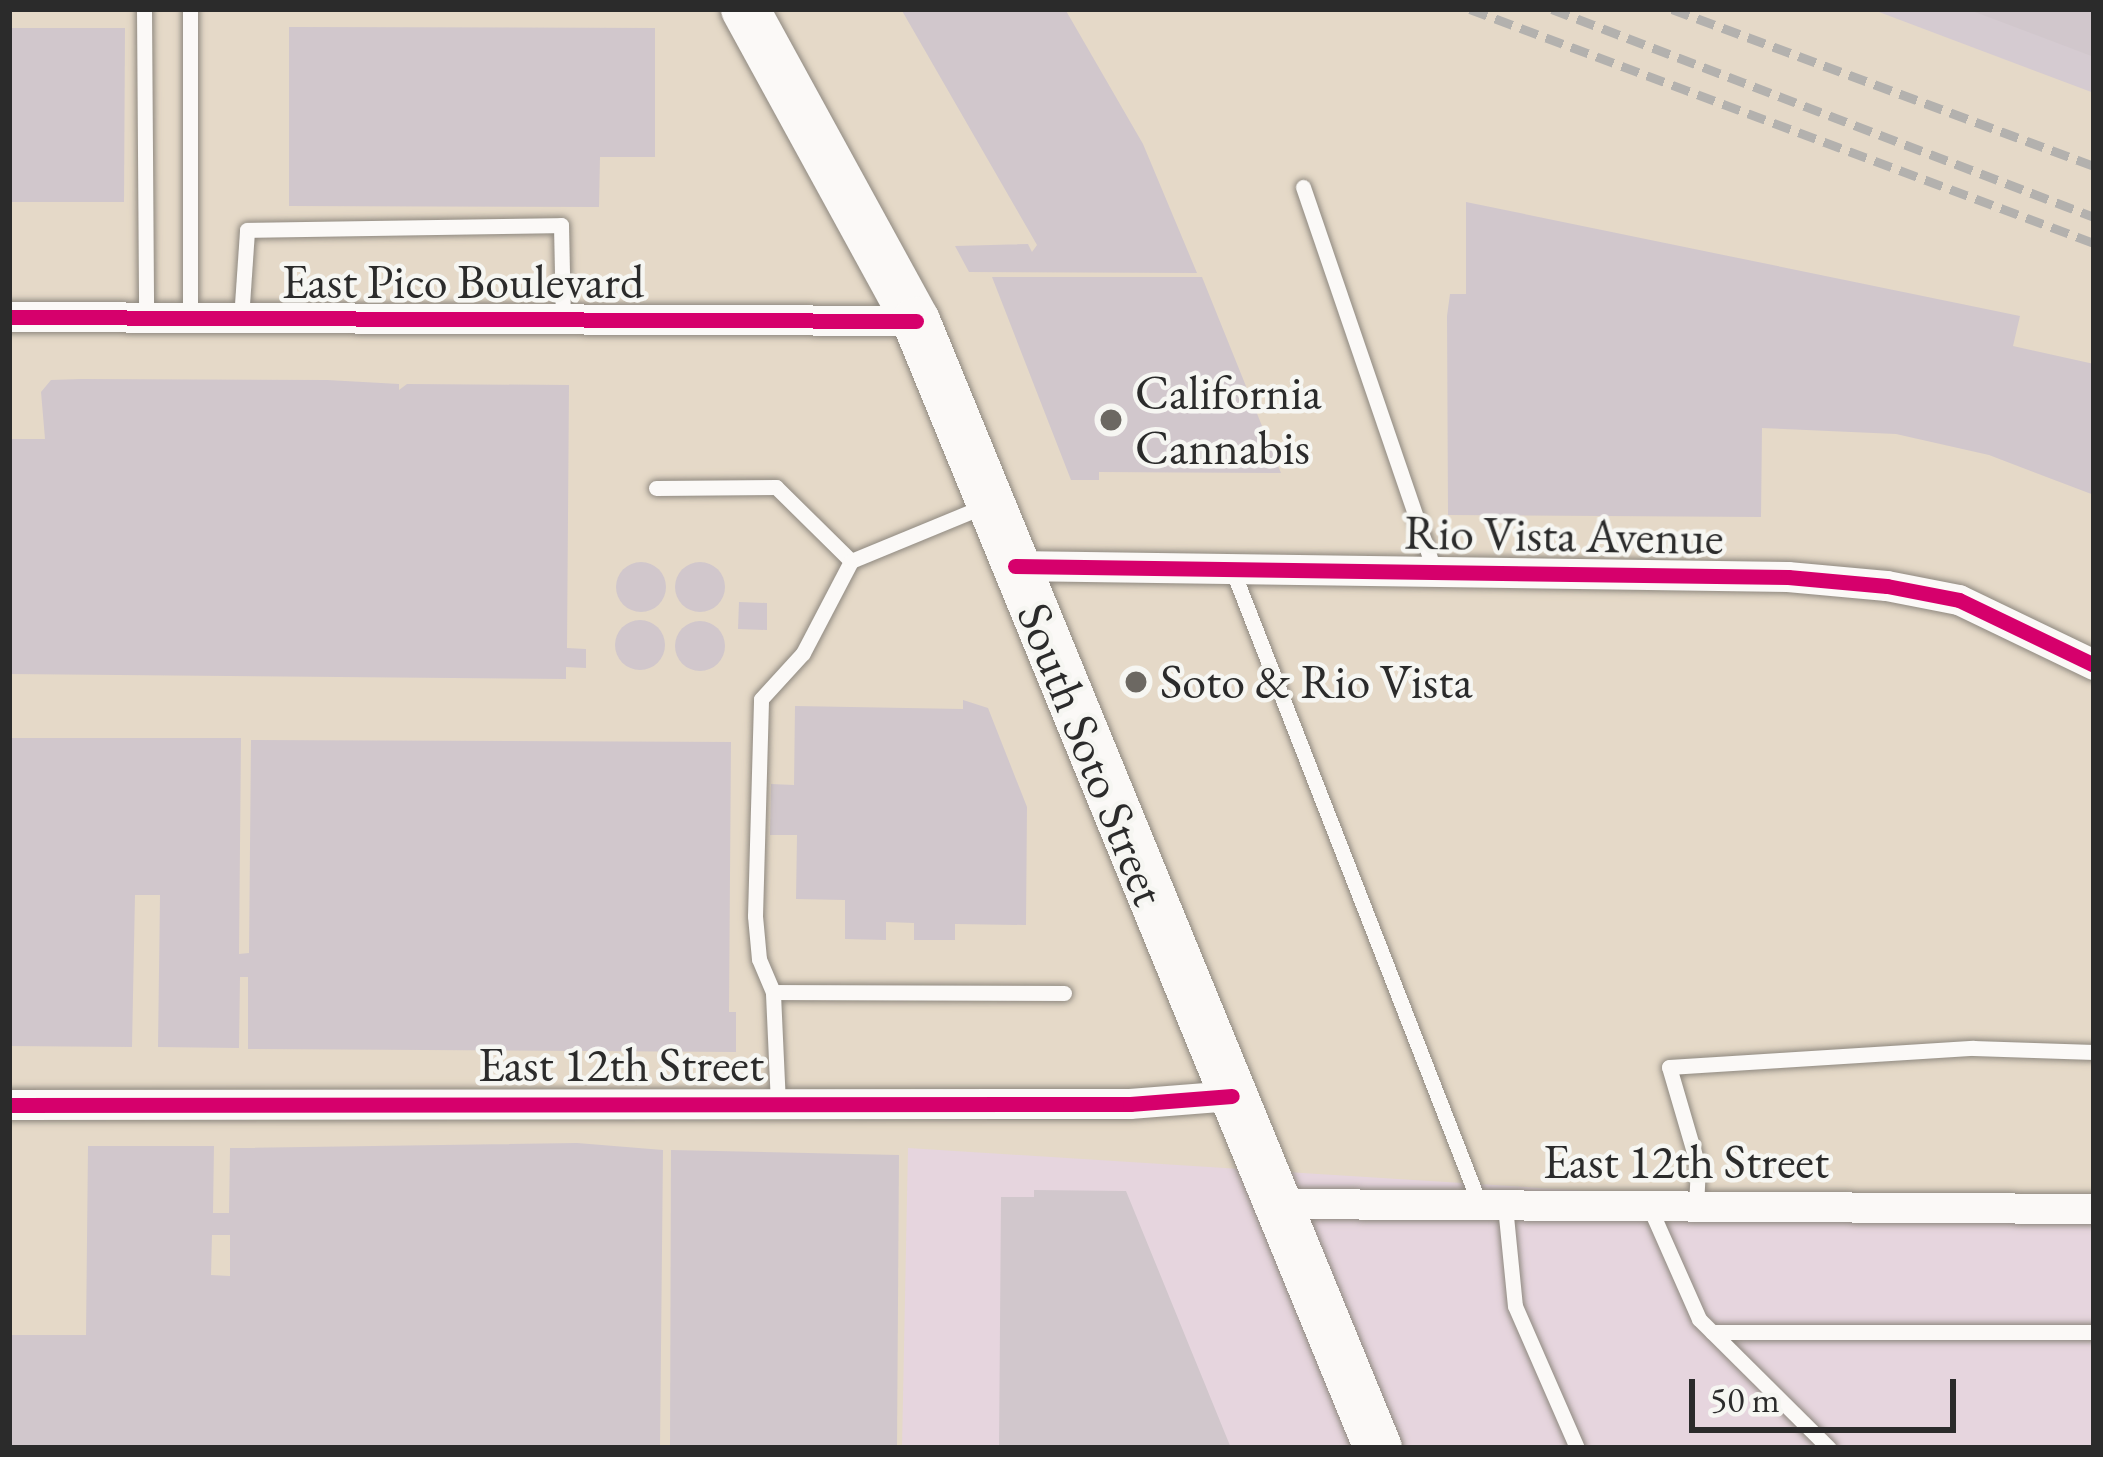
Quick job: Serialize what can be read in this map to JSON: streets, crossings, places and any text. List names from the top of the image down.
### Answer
{
  "streets": {
    "main road": ["South Soto Street"],
    "street": ["East Pico Boulevard", "Rio Vista Avenue", "East 12th Street"]
  },
  "crossings": [
    ["East Pico Boulevard", "South Soto Street"],
    ["Rio Vista Avenue", "South Soto Street"],
    ["South Soto Street", "East 12th Street"]
  ],
  "places": ["California Cannabis", "Soto & Rio Vista"],
  "scale_bar": "50 m"
}
